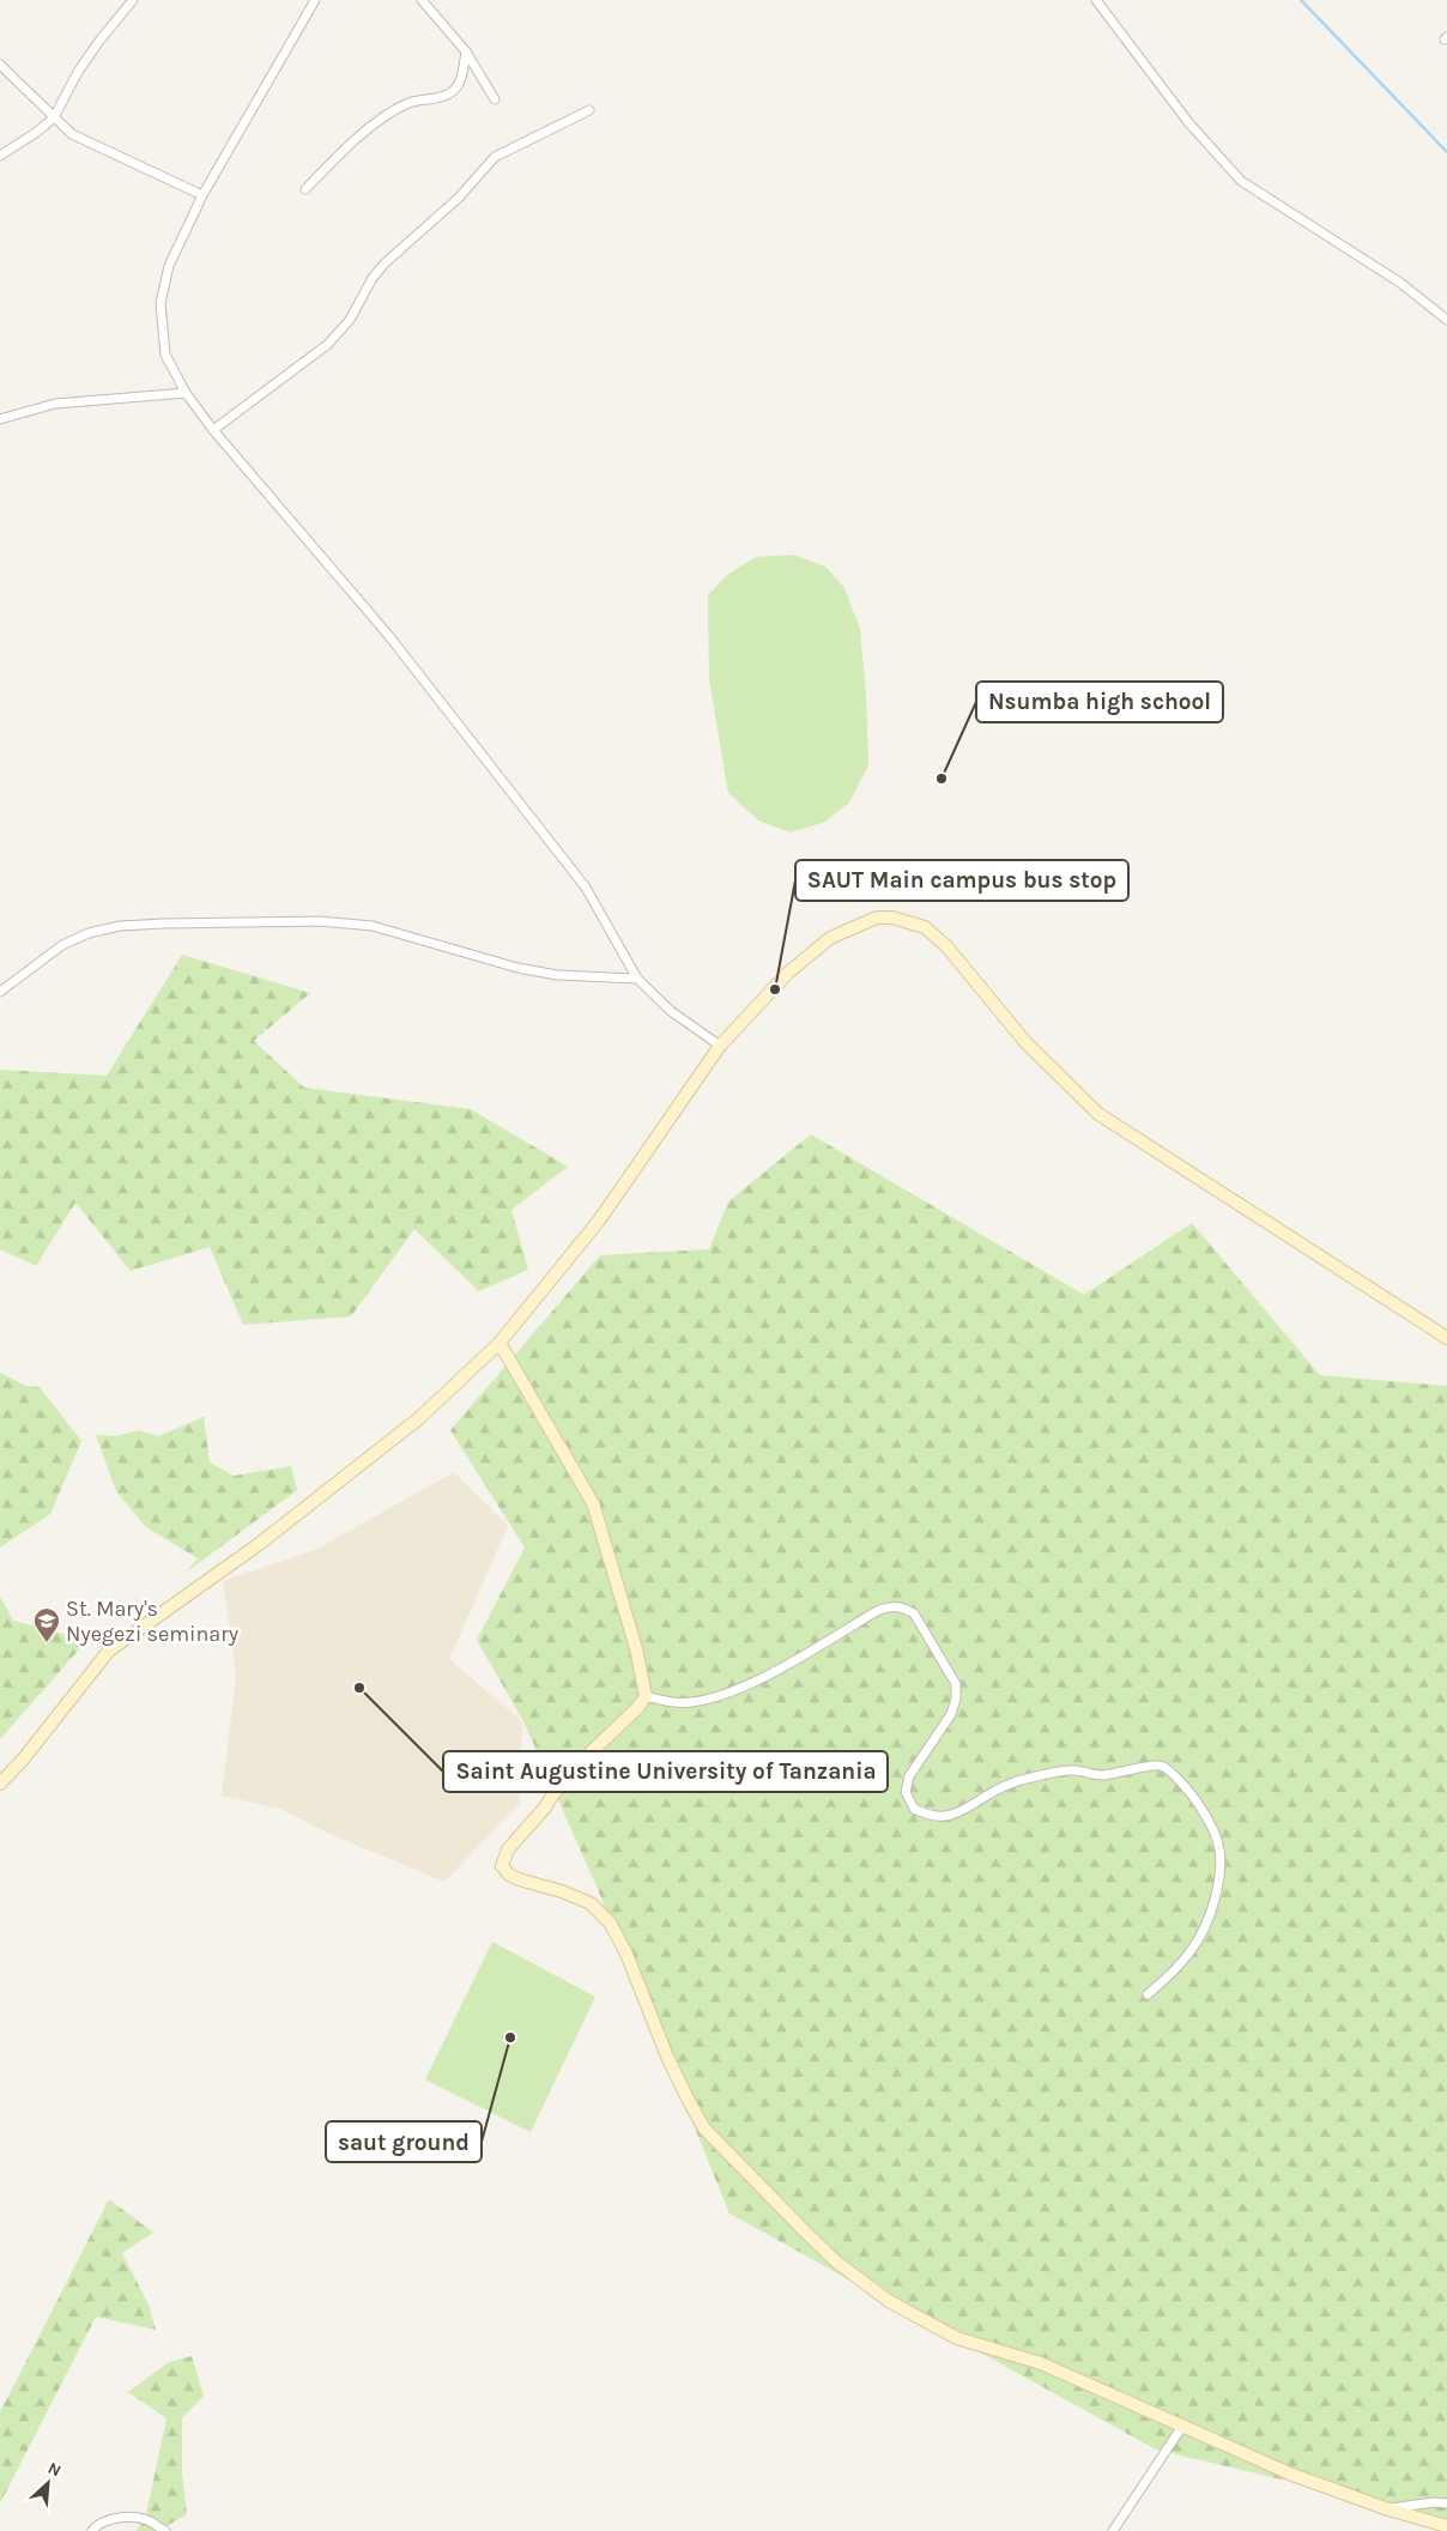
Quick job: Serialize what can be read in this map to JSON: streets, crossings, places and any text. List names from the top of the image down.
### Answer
{
  "places": {
    "other": [
      "Nsumba high school",
      "SAUT Main campus bus stop",
      "Saint Augustine University of Tanzania",
      "saut ground"
    ],
    "school or university": ["St. Mary's Nyegezi seminary"]
  },
  "north": "top right"
}
